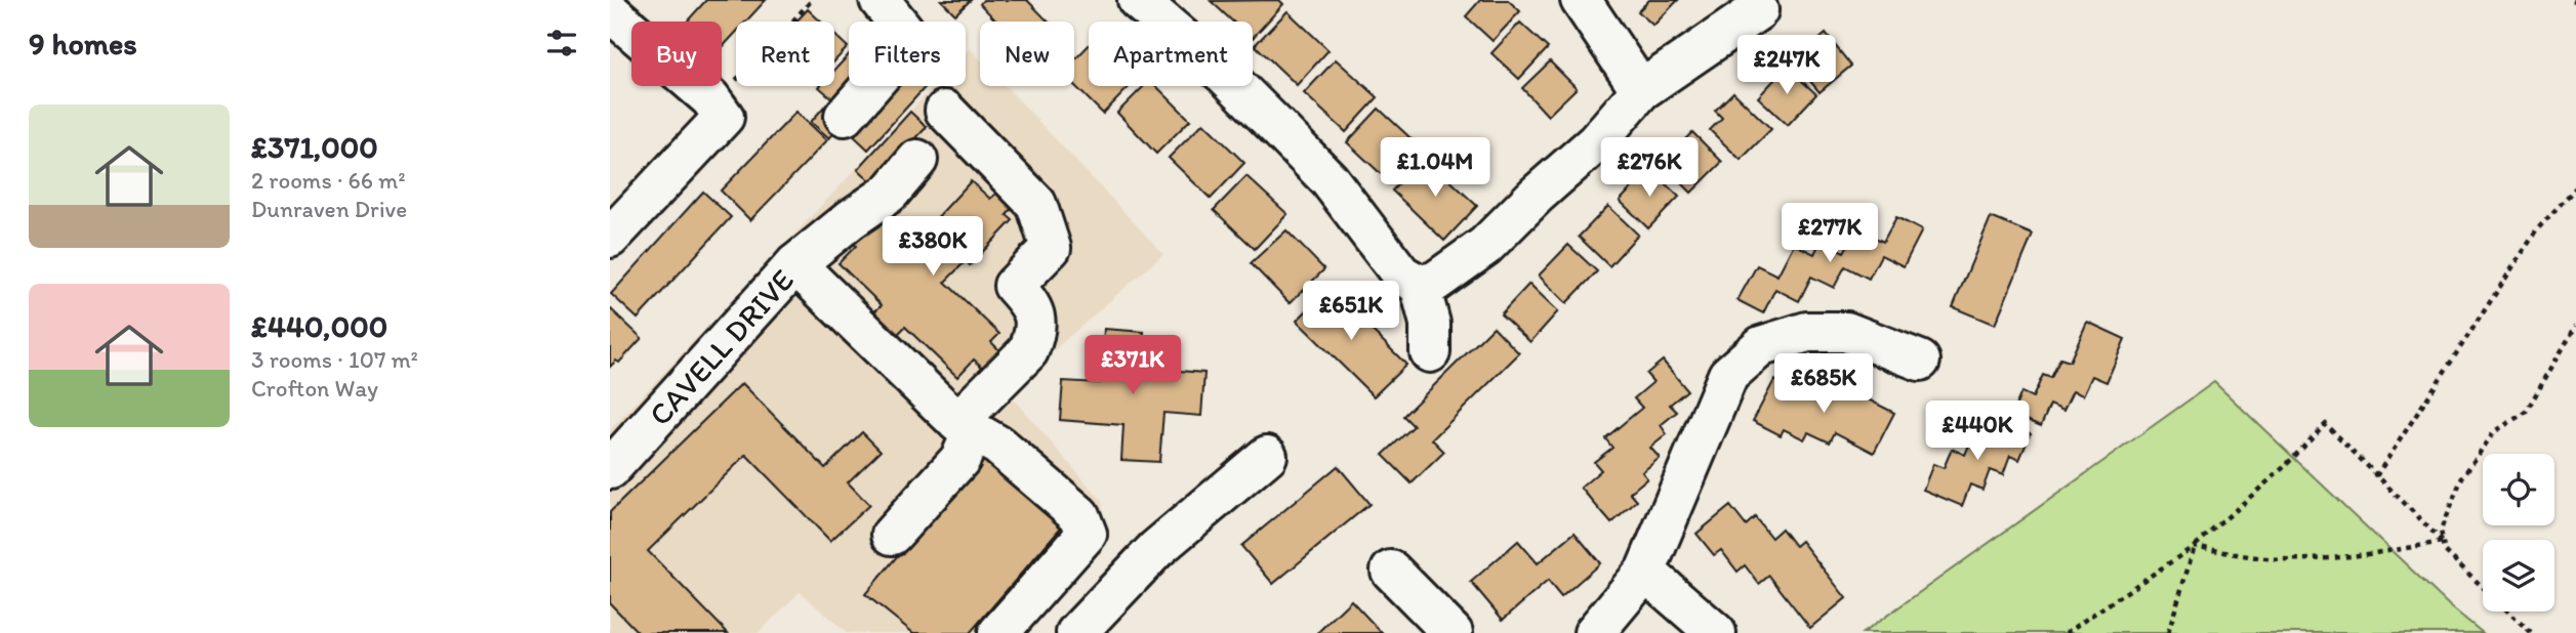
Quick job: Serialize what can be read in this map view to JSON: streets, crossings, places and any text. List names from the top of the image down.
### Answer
{
  "streets": {
    "street": ["CAVELL DRIVE"]
  },
  "page": {
    "heading": "9 homes",
    "chip": [
      "Buy",
      "Rent",
      "Filters",
      "New",
      "Apartment"
    ],
    "price": [
      "£247K",
      "£1.04M",
      "£276K",
      "£277K",
      "£380K",
      "£651K",
      "£371K",
      "£685K",
      "£440K"
    ],
    "list": [
      {
        "name": "£371,000",
        "note": "2 rooms · 66 m² · Dunraven Drive"
      },
      {
        "name": "£440,000",
        "note": "3 rooms · 107 m² · Crofton Way"
      }
    ]
  }
}
